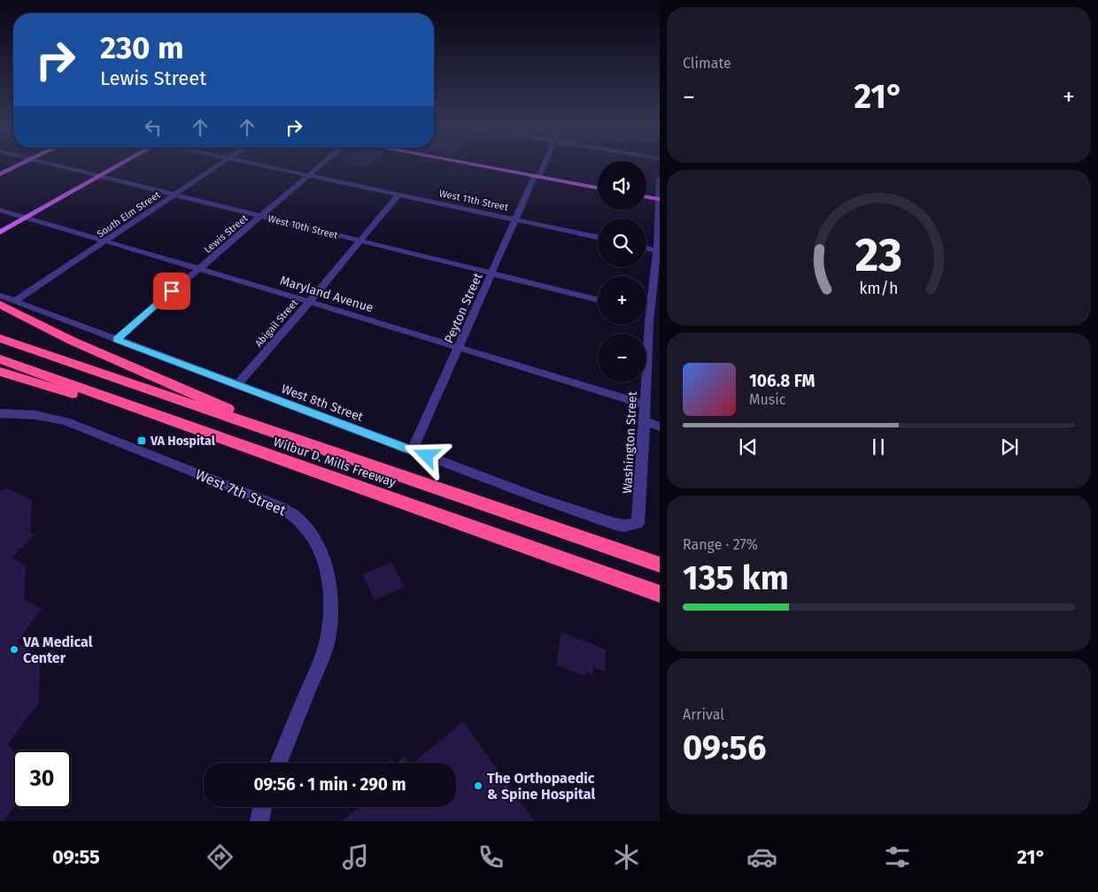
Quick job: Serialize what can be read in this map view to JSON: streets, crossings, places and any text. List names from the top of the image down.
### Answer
{
  "streets": {
    "highway": ["Wilbur D. Mills Freeway"],
    "street": [
      "West 11th Street",
      "South Elm Street",
      "West 10th Street",
      "Lewis Street",
      "Maryland Avenue",
      "Peyton Street",
      "Abigail Street",
      "West 8th Street",
      "Washington Street",
      "West 7th Street"
    ]
  },
  "crossings": [
    ["West 11th Street", "Lewis Street"],
    ["West 11th Street", "Peyton Street"],
    ["West 11th Street", "Abigail Street"],
    ["South Elm Street", "West 10th Street"],
    ["South Elm Street", "Maryland Avenue"],
    ["South Elm Street", "West 8th Street"],
    ["West 10th Street", "Lewis Street"],
    ["West 10th Street", "Peyton Street"],
    ["West 10th Street", "Abigail Street"],
    ["Lewis Street", "Maryland Avenue"],
    ["Lewis Street", "West 8th Street"],
    ["Maryland Avenue", "Peyton Street"],
    ["Maryland Avenue", "Abigail Street"],
    ["Maryland Avenue", "Washington Street"],
    ["Peyton Street", "West 8th Street"],
    ["Abigail Street", "West 8th Street"],
    ["West 8th Street", "Washington Street"]
  ],
  "places": {
    "transit": ["VA Hospital"],
    "other": ["VA Medical Center", "The Orthopaedic & Spine Hospital"]
  },
  "page": {
    "tile": [
      "Climate",
      ["Range · 27%", "135 km"],
      ["Arrival", "09:56"]
    ],
    "turn": ["230 m", "Lewis Street"],
    "heat": ["−", "21°", "+"],
    "map_buttons": ["+", "−"],
    "song": ["106.8 FM", "Music"],
    "limit": "30",
    "trip": "09:56 · 1 min · 290 m",
    "tabs": ["09:55", "21°"],
    "gauge": ["23", "km/h"]
  }
}
